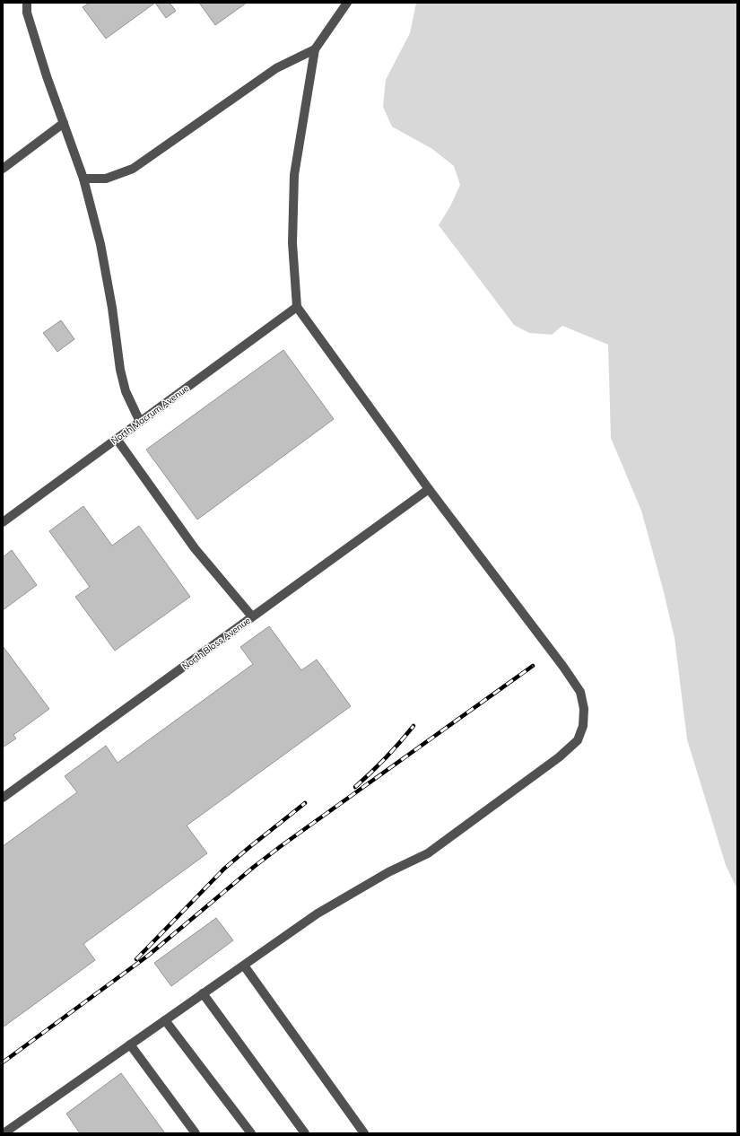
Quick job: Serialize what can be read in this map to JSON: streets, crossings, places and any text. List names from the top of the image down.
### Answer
{
  "streets": {
    "street": ["North Macrum Avenue", "North Bloss Avenue"]
  }
}
